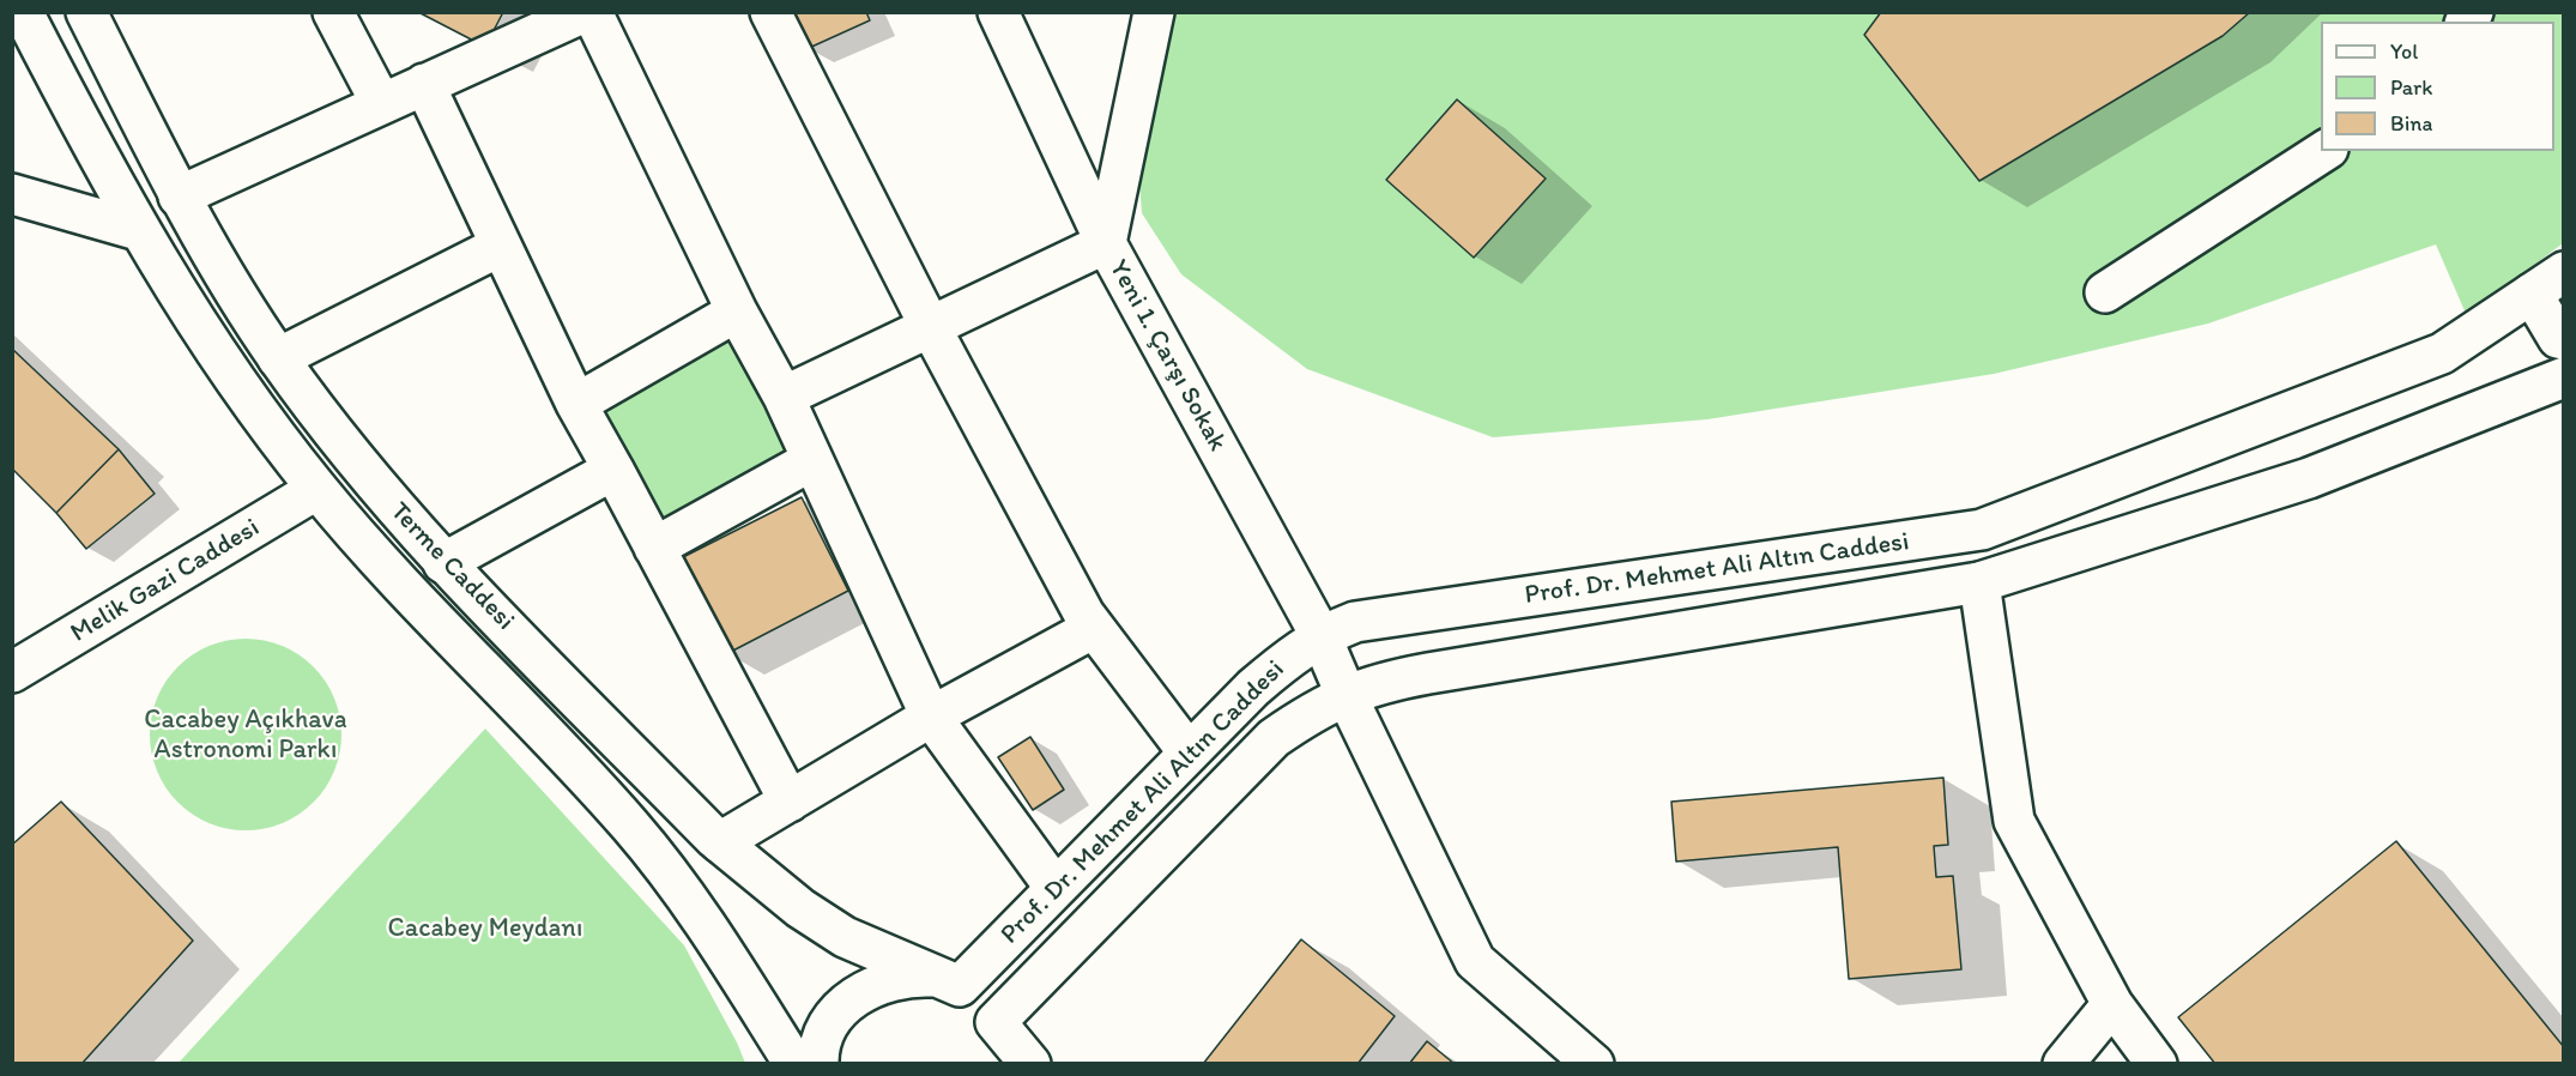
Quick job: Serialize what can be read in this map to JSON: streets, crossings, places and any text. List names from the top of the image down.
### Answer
{
  "streets": {
    "street": [
      "Yeni 1. Çarşı Sokak",
      "Terme Caddesi",
      "Prof. Dr. Mehmet Ali Altın Caddesi",
      "Melik Gazi Caddesi"
    ]
  },
  "crossings": [
    ["Yeni 1. Çarşı Sokak", "Prof. Dr. Mehmet Ali Altın Caddesi"],
    ["Terme Caddesi", "Prof. Dr. Mehmet Ali Altın Caddesi"],
    ["Terme Caddesi", "Melik Gazi Caddesi"]
  ],
  "parks": ["Cacabey Açıkhava Astronomi Parkı", "Cacabey Meydanı"],
  "legend": ["Yol", "Park", "Bina"]
}
